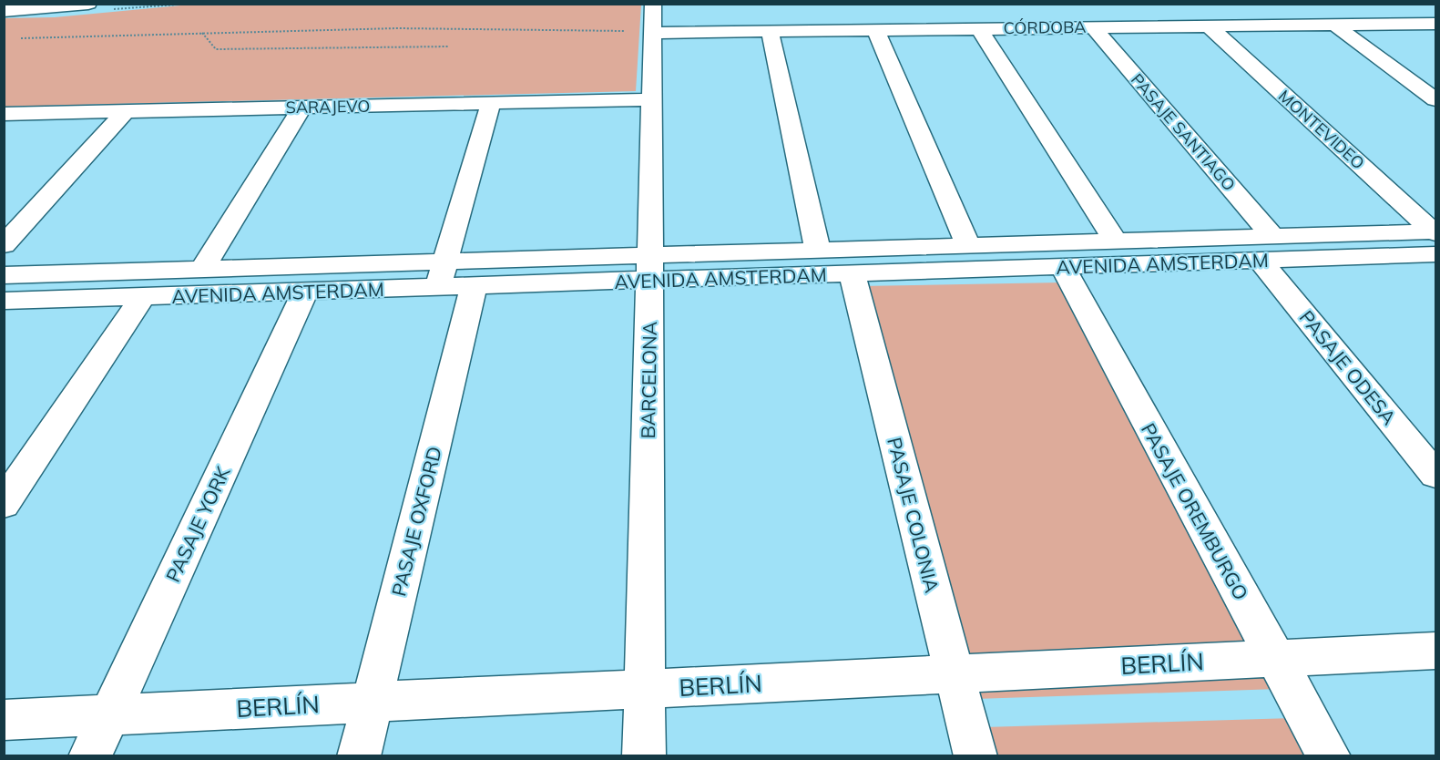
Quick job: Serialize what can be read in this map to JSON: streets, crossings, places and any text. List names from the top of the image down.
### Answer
{
  "streets": {
    "street": [
      "CÓRDOBA",
      "SARAJEVO",
      "MONTEVIDEO",
      "PASAJE SANTIAGO",
      "AVENIDA AMSTERDAM",
      "PASAJE ODESA",
      "BARCELONA",
      "PASAJE OREMBURGO",
      "PASAJE COLONIA",
      "PASAJE OXFORD",
      "PASAJE YORK",
      "BERLÍN"
    ]
  },
  "crossings": [
    ["CÓRDOBA", "MONTEVIDEO"],
    ["CÓRDOBA", "PASAJE SANTIAGO"],
    ["CÓRDOBA", "BARCELONA"],
    ["SARAJEVO", "BARCELONA"],
    ["MONTEVIDEO", "AVENIDA AMSTERDAM"],
    ["PASAJE SANTIAGO", "AVENIDA AMSTERDAM"],
    ["PASAJE SANTIAGO", "PASAJE ODESA"],
    ["AVENIDA AMSTERDAM", "PASAJE ODESA"],
    ["AVENIDA AMSTERDAM", "BARCELONA"],
    ["AVENIDA AMSTERDAM", "PASAJE OREMBURGO"],
    ["AVENIDA AMSTERDAM", "PASAJE COLONIA"],
    ["AVENIDA AMSTERDAM", "PASAJE OXFORD"],
    ["AVENIDA AMSTERDAM", "PASAJE YORK"],
    ["BARCELONA", "BERLÍN"],
    ["PASAJE OREMBURGO", "BERLÍN"],
    ["PASAJE COLONIA", "BERLÍN"],
    ["PASAJE OXFORD", "BERLÍN"],
    ["PASAJE YORK", "BERLÍN"]
  ]
}
